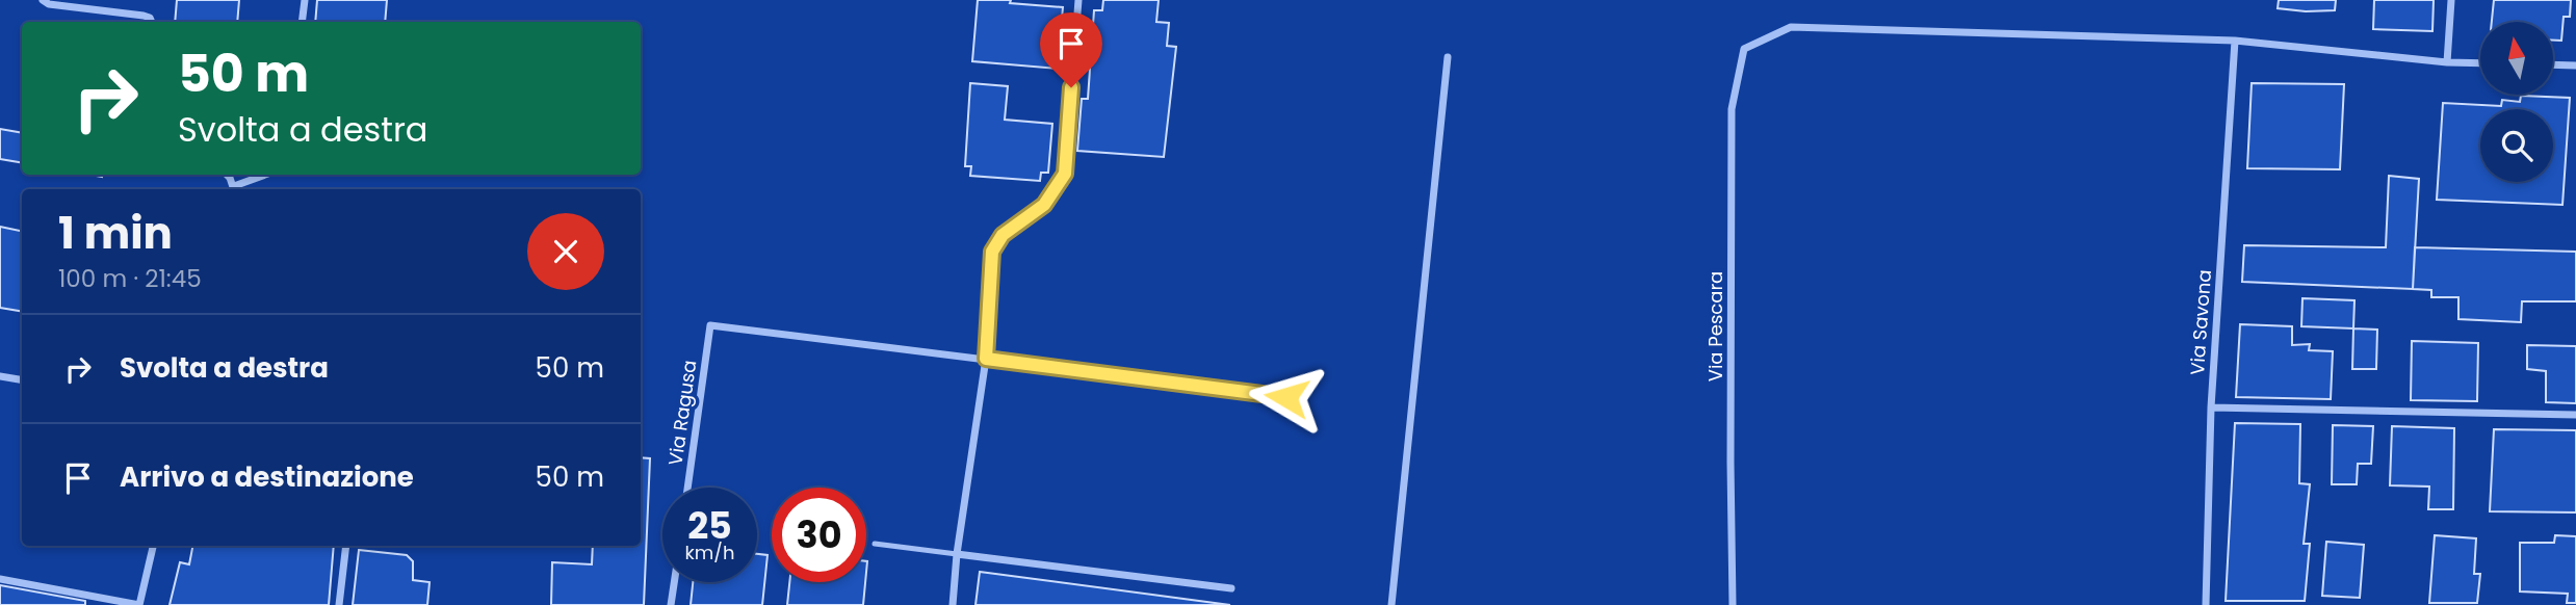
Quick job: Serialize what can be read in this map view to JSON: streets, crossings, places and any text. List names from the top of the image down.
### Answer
{
  "streets": {
    "street": ["Via Savona", "Via Pescara", "Via Ragusa"]
  },
  "crossings": [
    ["Via Savona", "Via Pescara"]
  ],
  "north": "top",
  "page": {
    "turn": ["50 m", "Svolta a destra"],
    "heading": ["1 min", "100 m · 21:45"],
    "list": [
      {
        "name": "Svolta a destra",
        "value": "50 m"
      },
      {
        "name": "Arrivo a destinazione",
        "value": "50 m"
      }
    ],
    "speed": "25 km/h",
    "limit": "30"
  }
}
